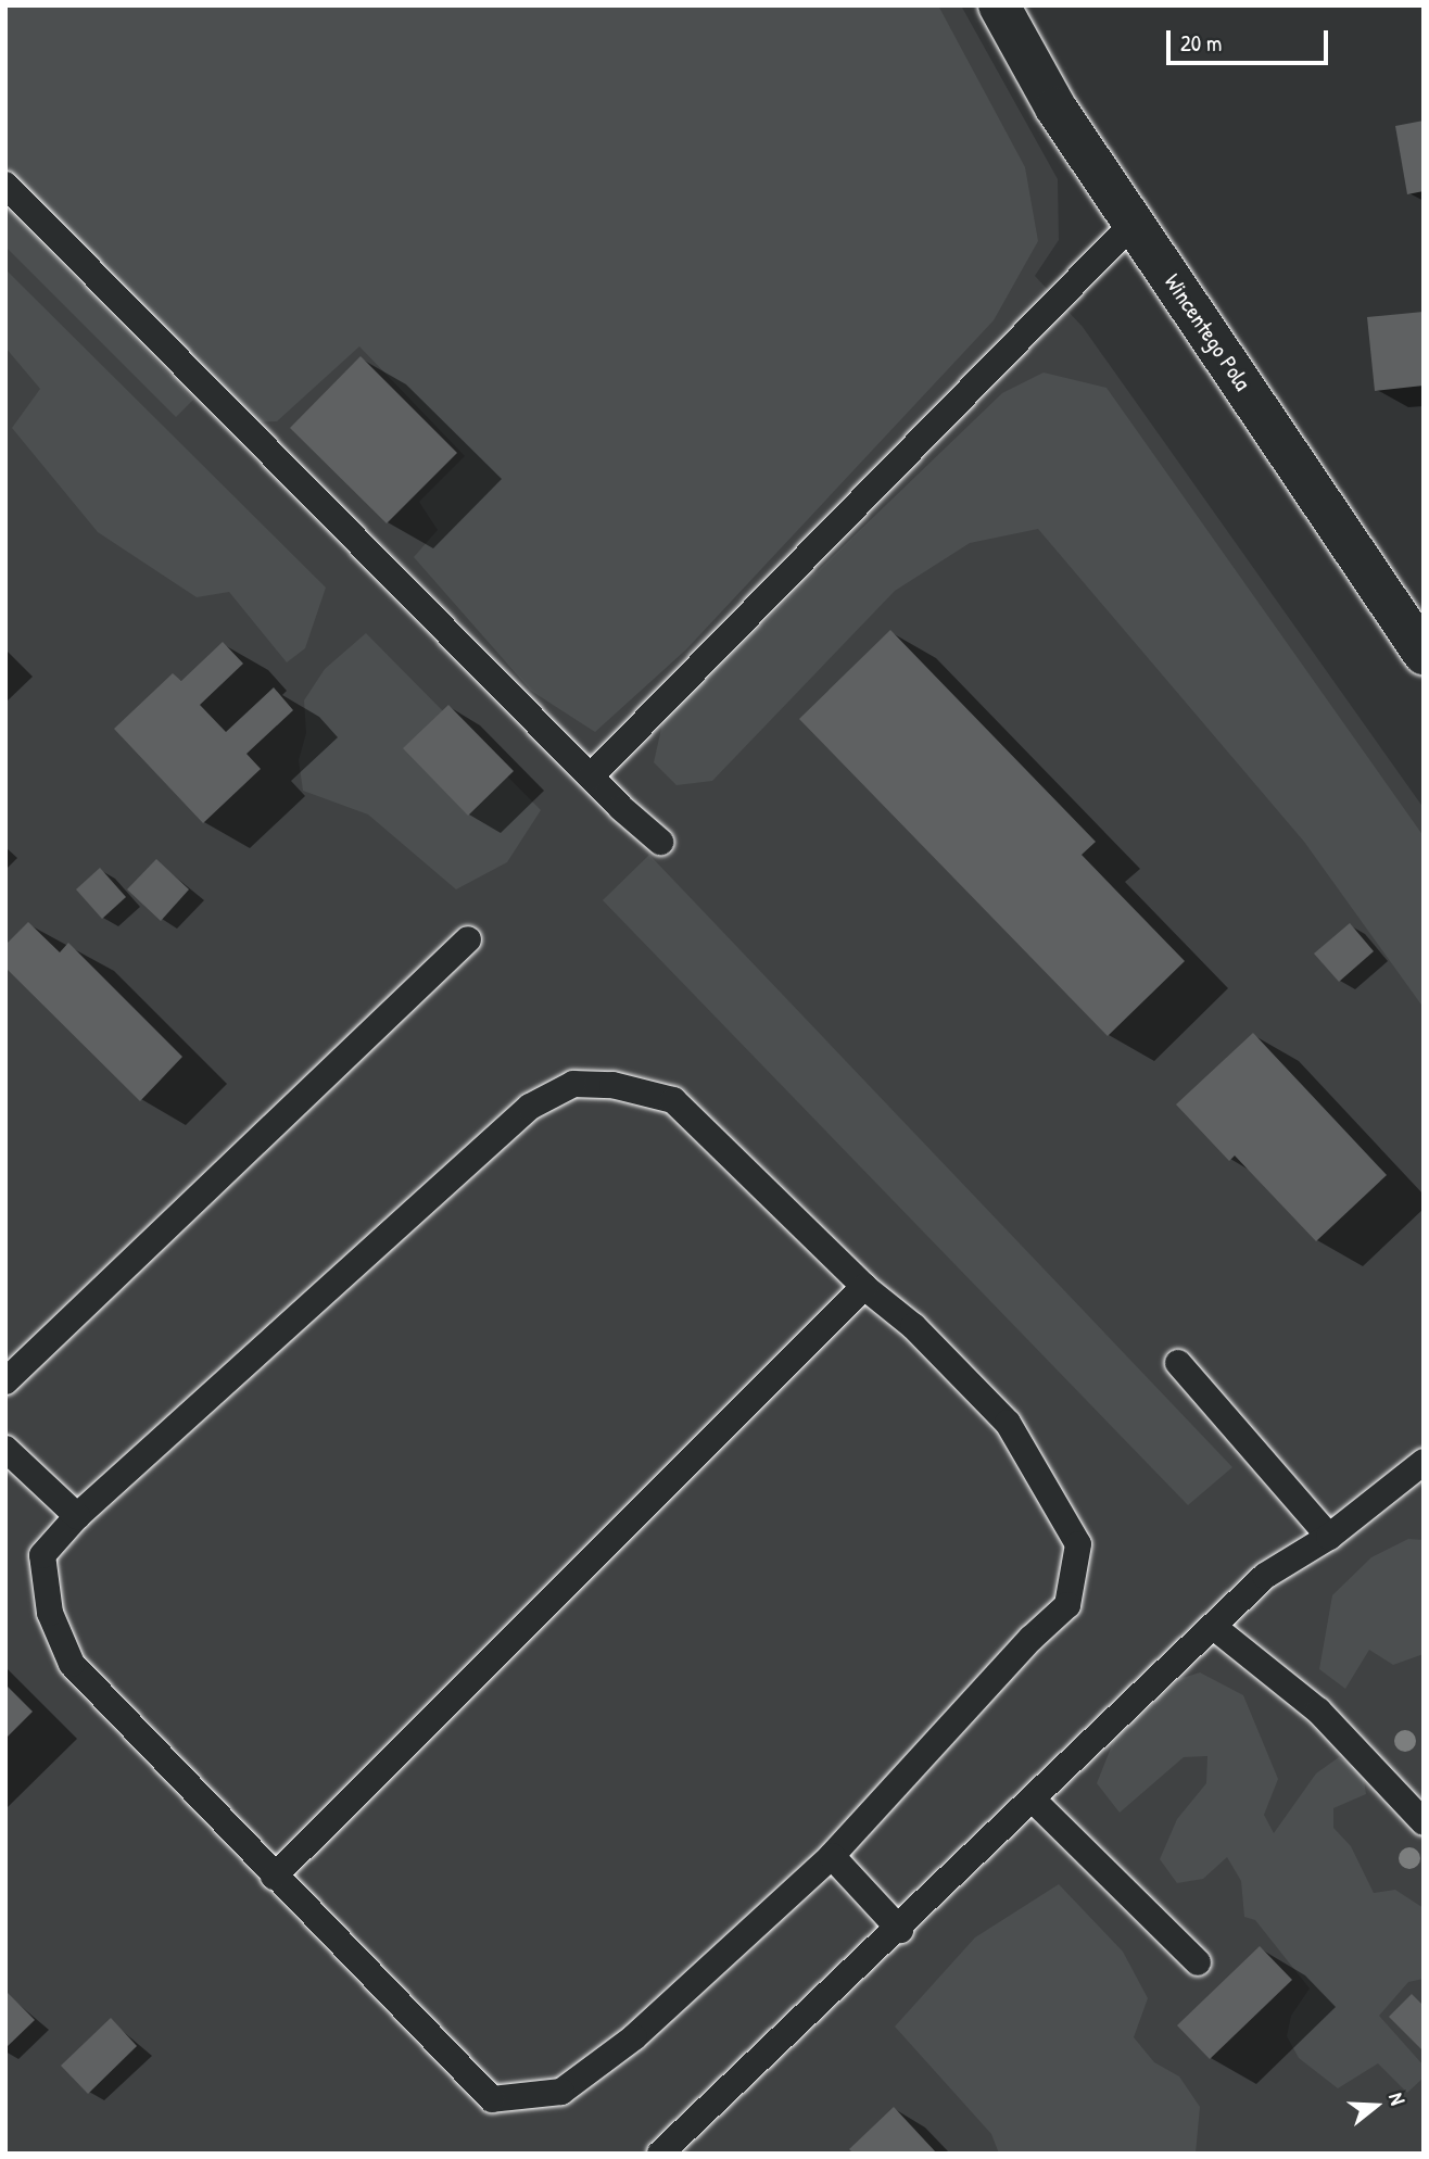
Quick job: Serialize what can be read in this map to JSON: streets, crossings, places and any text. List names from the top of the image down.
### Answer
{
  "streets": {
    "street": ["Wincentego Pola"]
  },
  "scale_bar": "20 m",
  "north": "right"
}
